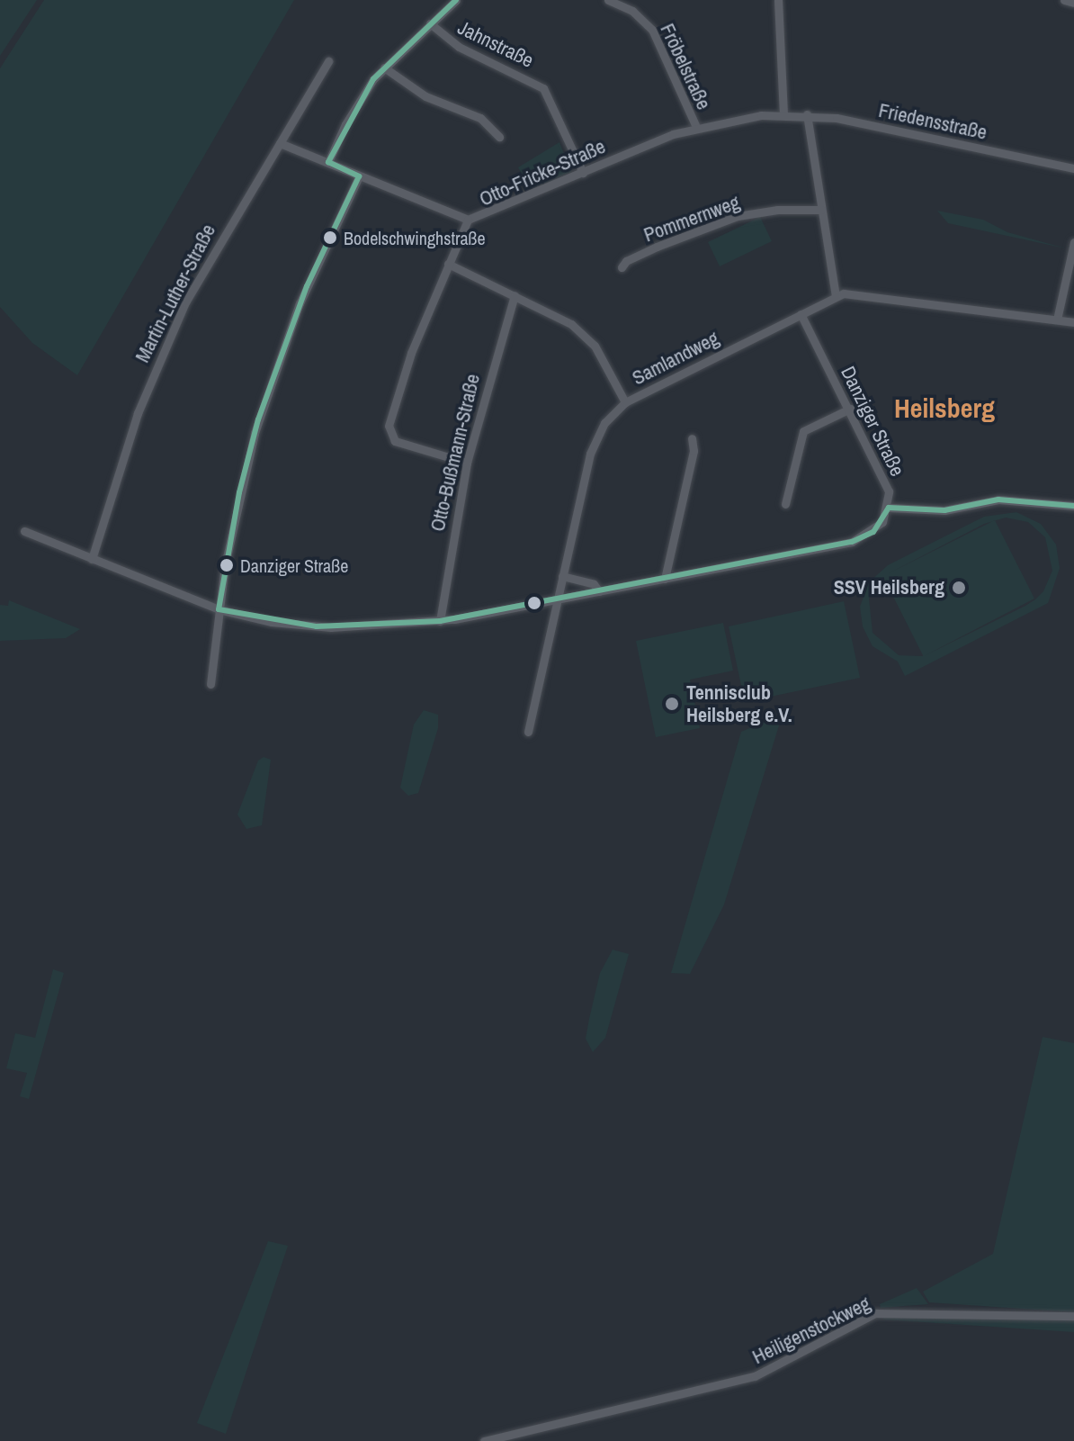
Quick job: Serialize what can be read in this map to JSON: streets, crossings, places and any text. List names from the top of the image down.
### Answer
{
  "streets": {
    "street": [
      "Jahnstraße",
      "Fröbelstraße",
      "Friedensstraße",
      "Otto-Fricke-Straße",
      "Pommernweg",
      "Martin-Luther-Straße",
      "Samlandweg",
      "Danziger Straße",
      "Otto-Bußmann-Straße",
      "Heiligenstockweg"
    ]
  },
  "crossings": [
    ["Jahnstraße", "Otto-Fricke-Straße"],
    ["Fröbelstraße", "Otto-Fricke-Straße"],
    ["Friedensstraße", "Otto-Fricke-Straße"],
    ["Otto-Fricke-Straße", "Martin-Luther-Straße"],
    ["Martin-Luther-Straße", "Danziger Straße"],
    ["Samlandweg", "Danziger Straße"],
    ["Danziger Straße", "Otto-Bußmann-Straße"]
  ],
  "districts": ["Heilsberg"],
  "places": [
    "Bodelschwinghstraße",
    "Danziger Straße",
    "SSV Heilsberg",
    "Tennisclub Heilsberg e.V."
  ]
}
